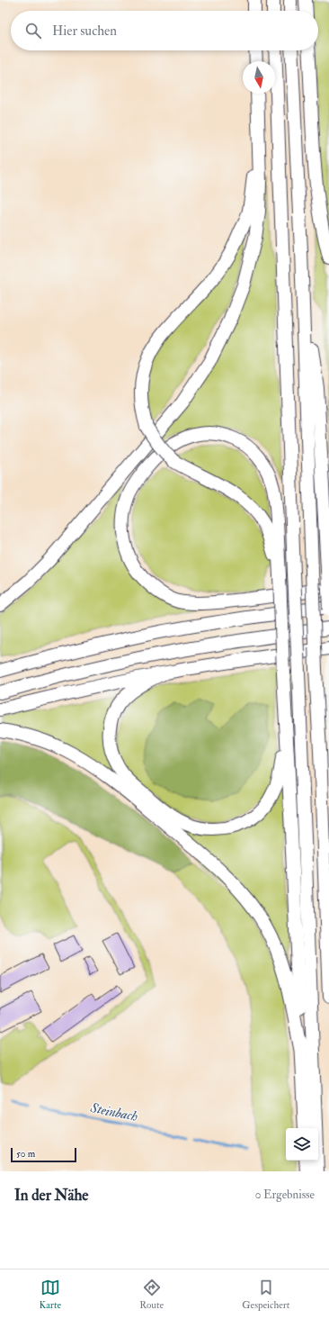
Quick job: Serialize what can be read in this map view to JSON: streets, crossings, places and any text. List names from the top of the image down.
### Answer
{
  "water": ["Steinbach"],
  "scale_bar": "50 m",
  "north": "bottom",
  "page": {
    "search": "Hier suchen",
    "scale": "50 m",
    "heading": ["In der Nähe", "0 Ergebnisse"],
    "nav": ["Karte", "Route", "Gespeichert"]
  }
}
